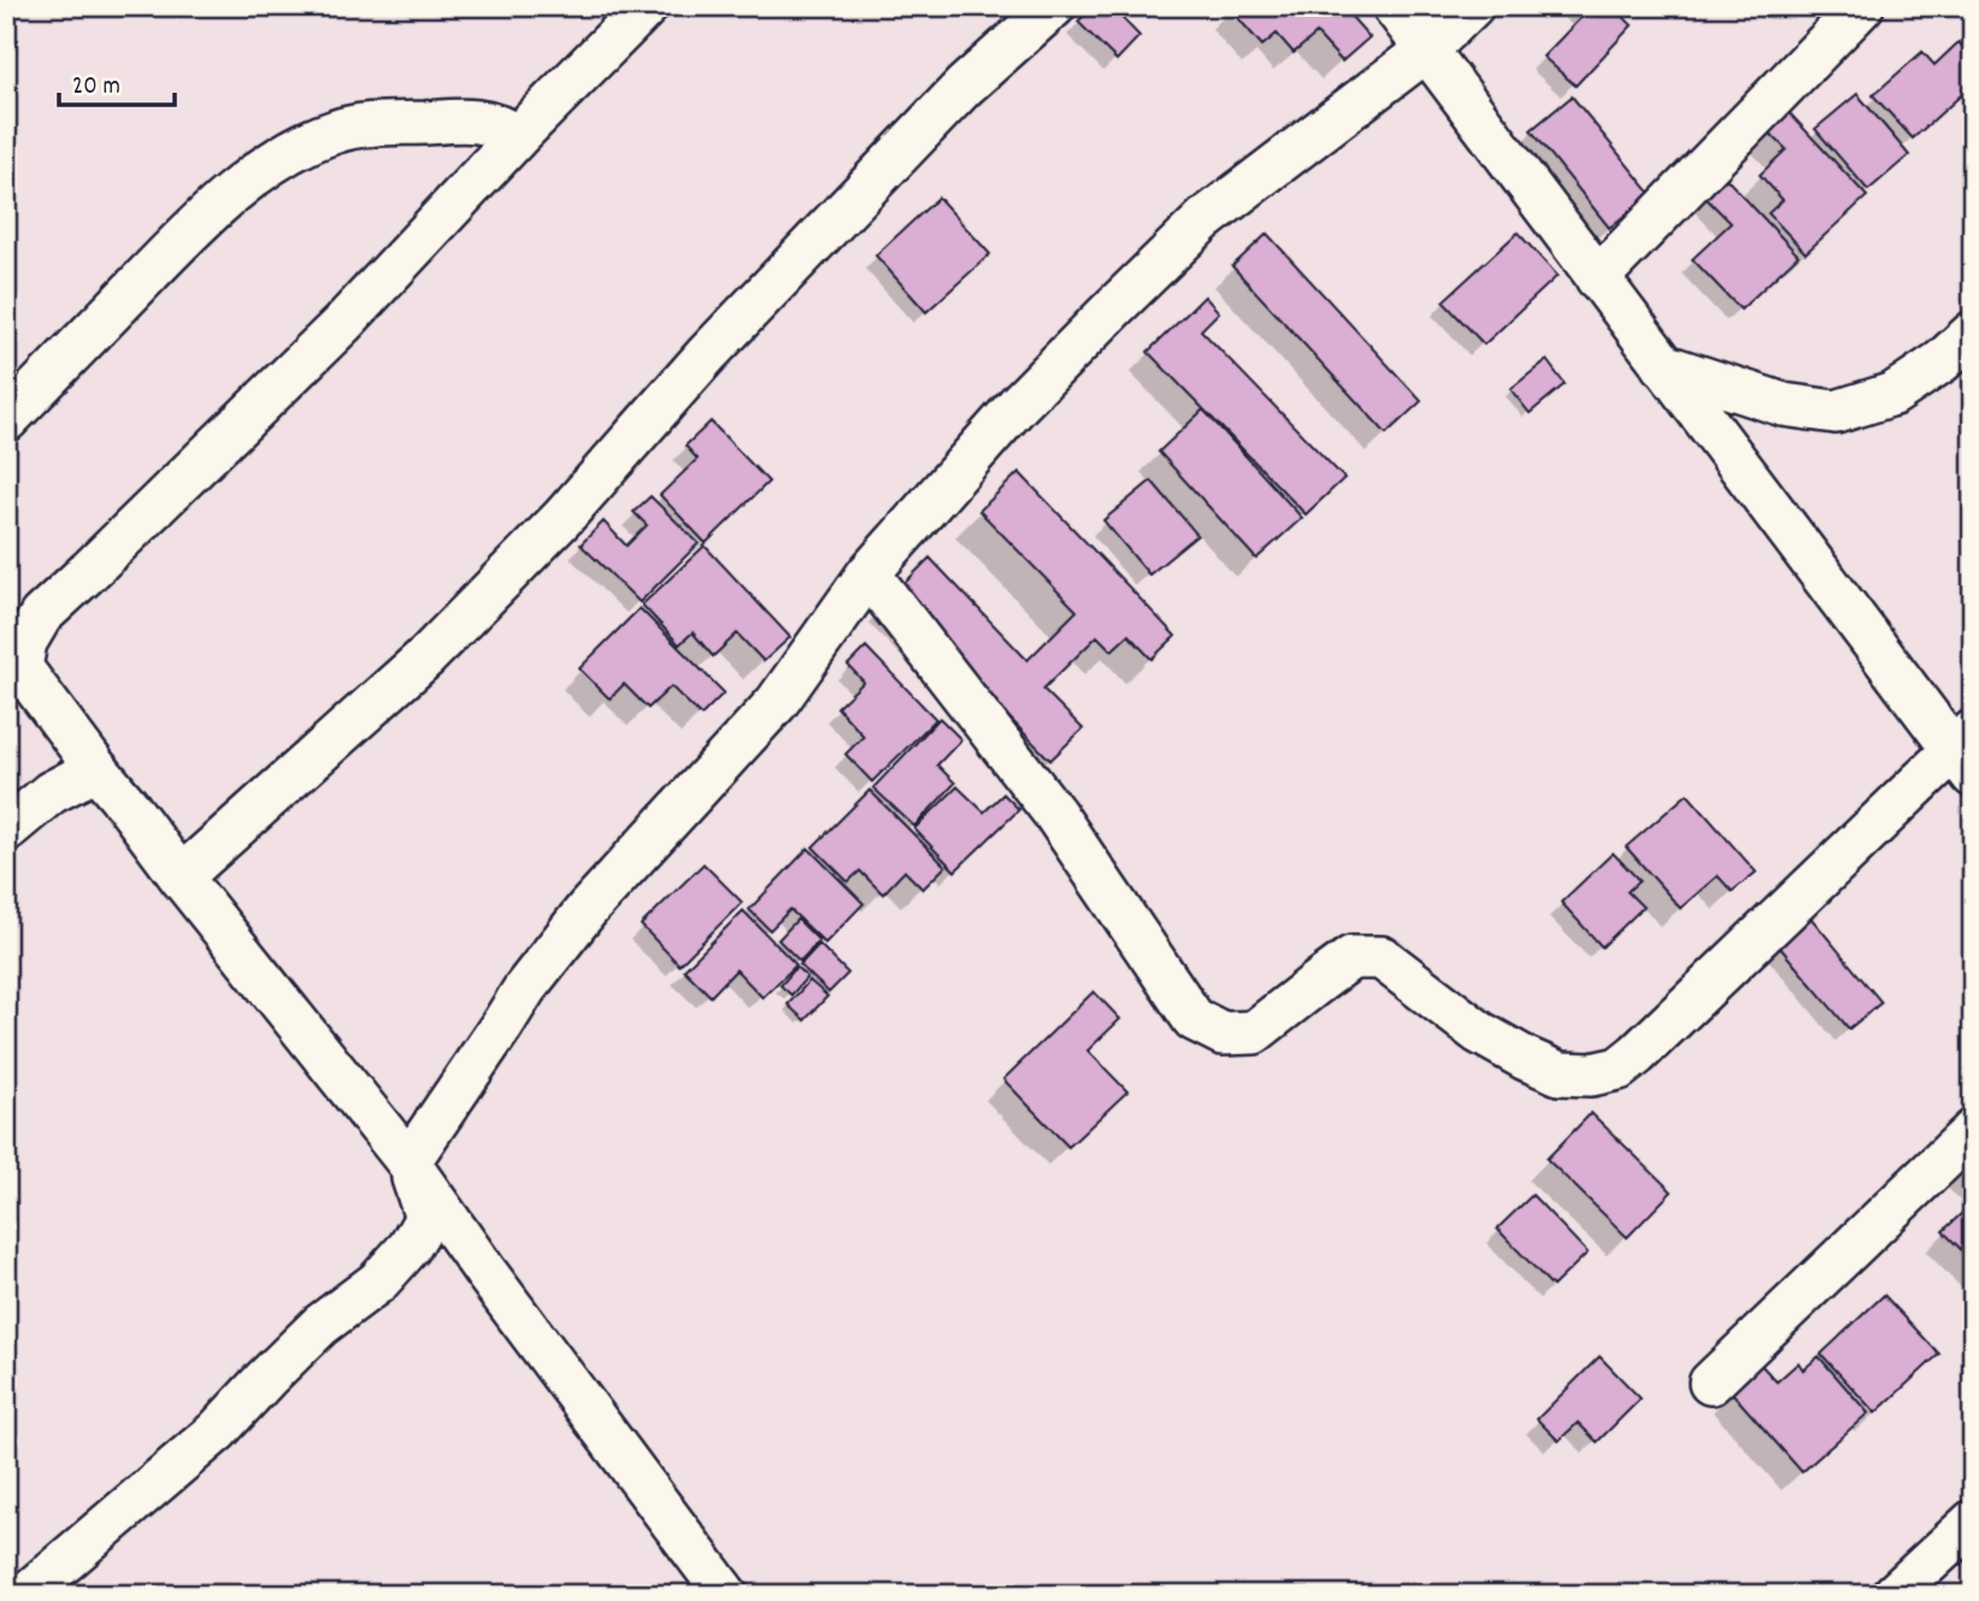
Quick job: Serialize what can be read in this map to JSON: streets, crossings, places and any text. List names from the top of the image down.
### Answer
{
  "scale_bar": "20 m"
}
